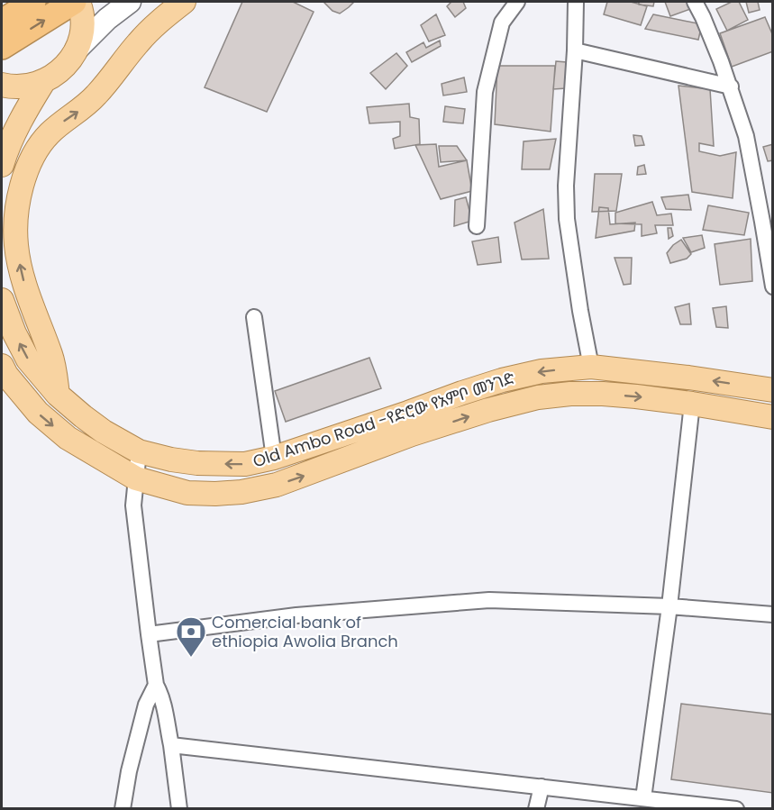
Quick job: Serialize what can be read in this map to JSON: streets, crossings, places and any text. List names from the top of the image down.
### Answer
{
  "streets": {
    "main road": ["Old Ambo Road -የድሮው የአምቦ መንገድ"]
  },
  "places": {
    "bank": ["Comercial bank of ethiopia Awolia Branch"]
  }
}
